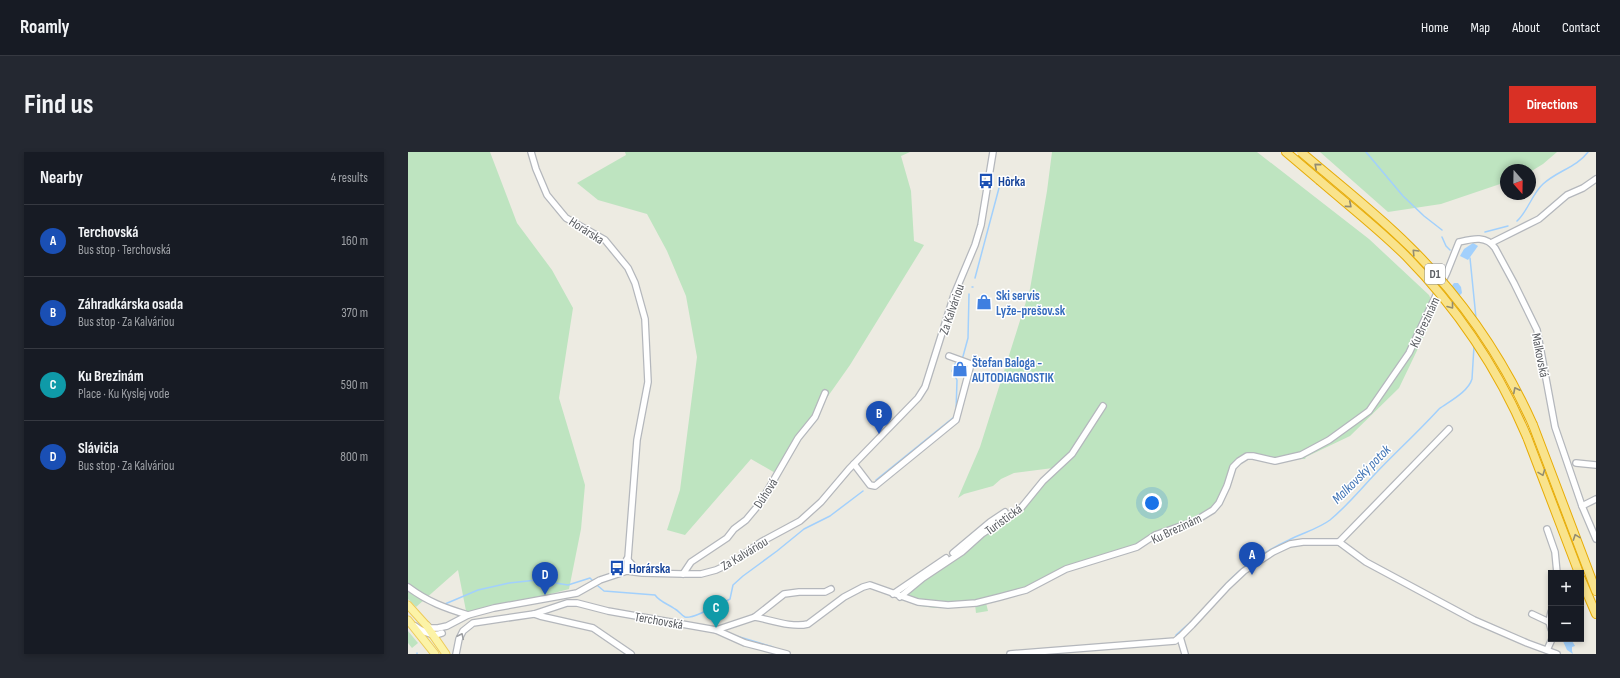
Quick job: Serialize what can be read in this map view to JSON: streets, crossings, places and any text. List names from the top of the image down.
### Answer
{
  "streets": {
    "highway": ["D1"],
    "street": [
      "Horárska",
      "Za Kalváriou",
      "Ku Brezinám",
      "Malkovská",
      "Dúhová",
      "Turistická",
      "Terchovská"
    ]
  },
  "crossings": [
    ["Horárska", "Za Kalváriou"],
    ["Za Kalváriou", "Dúhová"],
    ["Ku Brezinám", "Malkovská"],
    ["Ku Brezinám", "Turistická"]
  ],
  "water": ["Malkovský potok"],
  "places": {
    "bus stop": ["Hôrka", "Horárska"],
    "shop": ["Ski servis Lyže-prešov.sk", "Štefan Baloga - AUTODIAGNOSTIK"]
  },
  "north": "bottom",
  "page": {
    "header": "Roamly",
    "nav": [
      "Home",
      "Map",
      "About",
      "Contact"
    ],
    "buttons": "Directions",
    "title": "Find us",
    "heading": ["Nearby", "4 results"],
    "list": [
      {
        "mark": "A",
        "name": "Terchovská",
        "note": "Bus stop · Terchovská",
        "value": "160 m"
      },
      {
        "mark": "B",
        "name": "Záhradkárska osada",
        "note": "Bus stop · Za Kalváriou",
        "value": "370 m"
      },
      {
        "mark": "C",
        "name": "Ku Brezinám",
        "note": "Place · Ku Kyslej vode",
        "value": "590 m"
      },
      {
        "mark": "D",
        "name": "Slávičia",
        "note": "Bus stop · Za Kalváriou",
        "value": "800 m"
      }
    ],
    "pins": [
      "B",
      "A",
      "D",
      "C"
    ],
    "map_buttons": ["+", "−"]
  }
}
